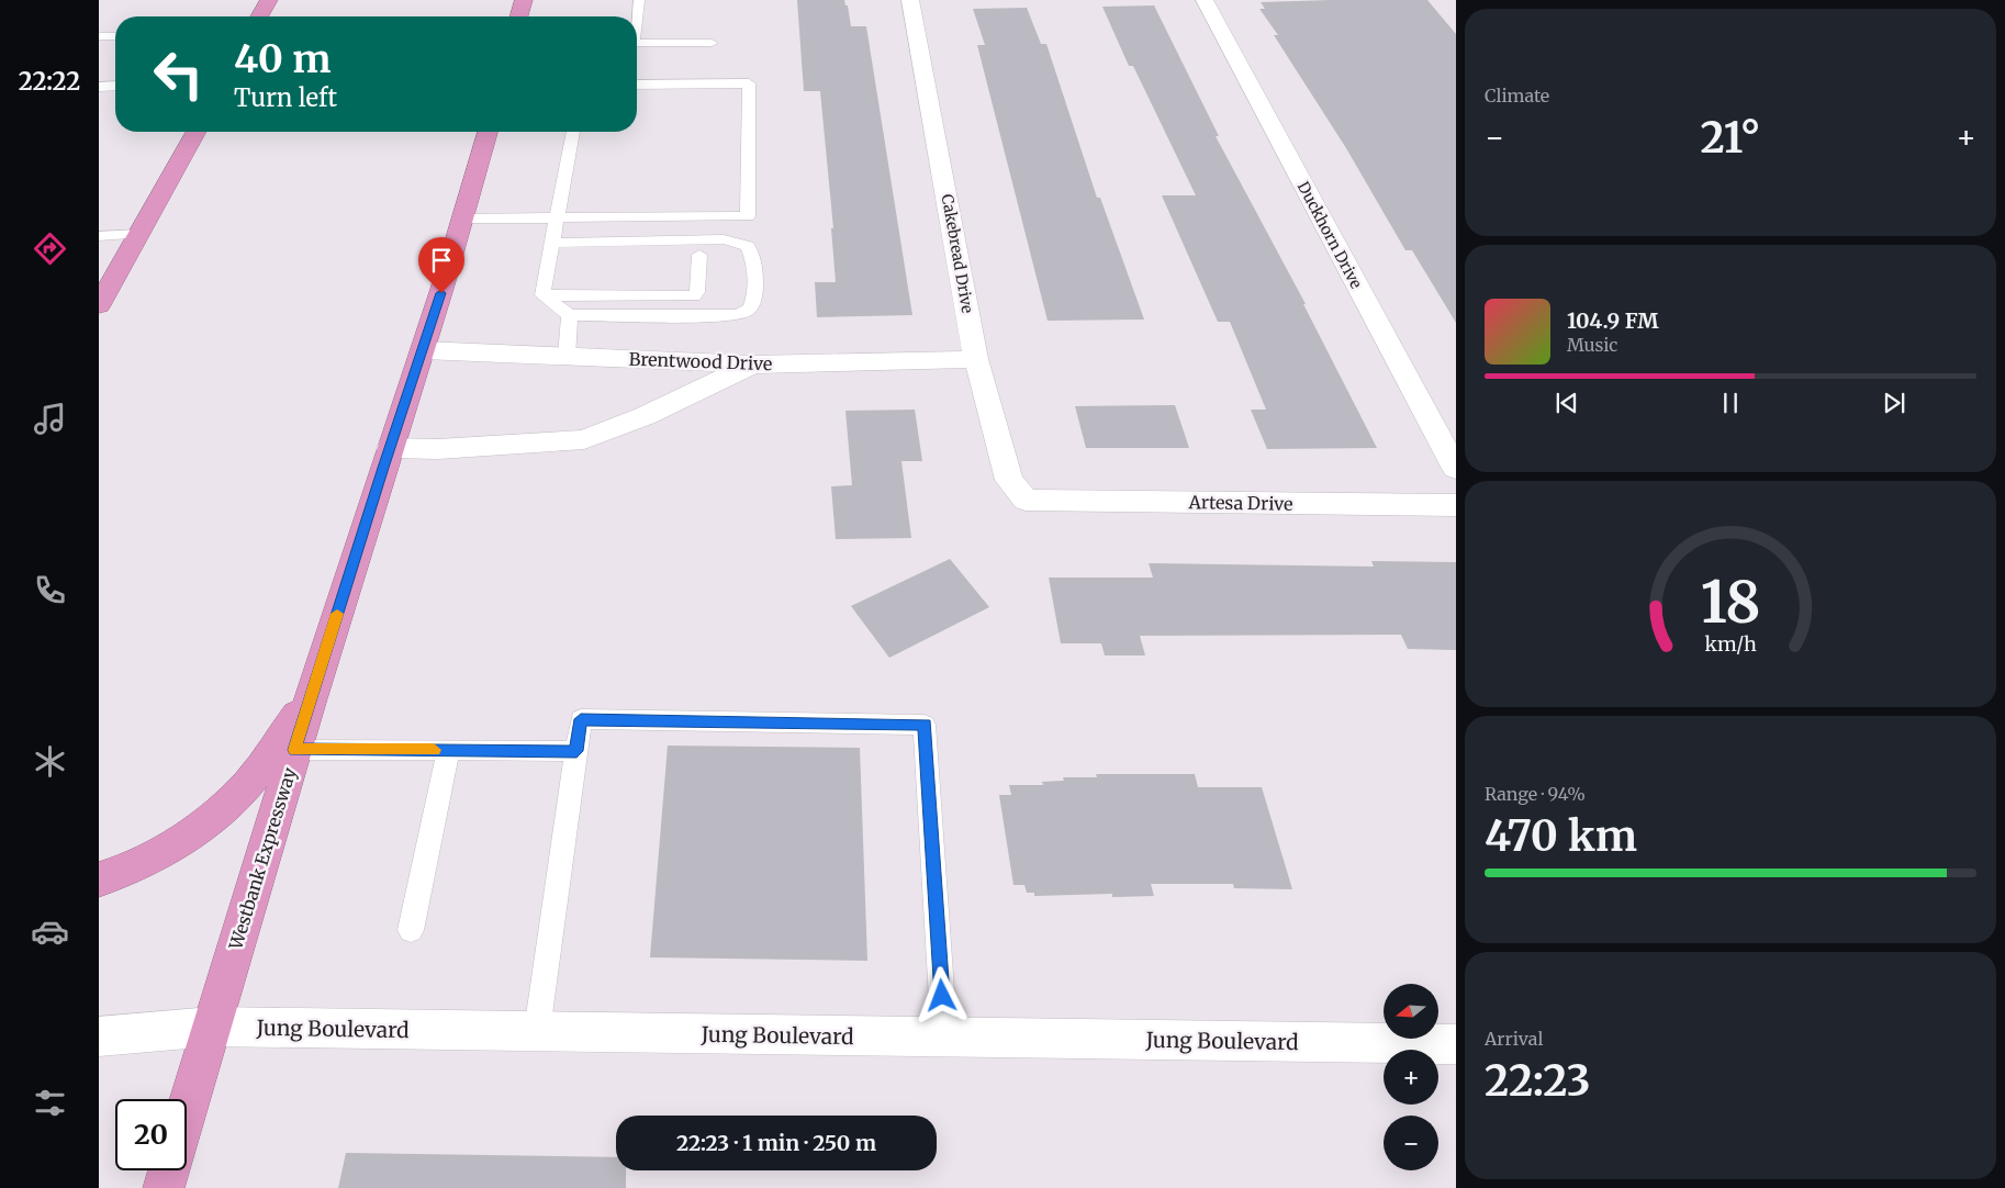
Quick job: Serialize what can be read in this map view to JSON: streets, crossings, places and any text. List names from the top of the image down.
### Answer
{
  "streets": {
    "highway": ["Westbank Expressway"],
    "street": [
      "Duckhorn Drive",
      "Cakebread Drive",
      "Brentwood Drive",
      "Artesa Drive",
      "Jung Boulevard"
    ]
  },
  "crossings": [
    ["Cakebread Drive", "Brentwood Drive"],
    ["Cakebread Drive", "Artesa Drive"],
    ["Brentwood Drive", "Westbank Expressway"],
    ["Westbank Expressway", "Jung Boulevard"]
  ],
  "north": "left",
  "page": {
    "tabs": "22:22",
    "tile": [
      "Climate",
      ["Range · 94%", "470 km"],
      ["Arrival", "22:23"]
    ],
    "turn": ["40 m", "Turn left"],
    "heat": ["−", "21°", "+"],
    "song": ["104.9 FM", "Music"],
    "map_buttons": ["+", "−"],
    "limit": "20",
    "trip": "22:23 · 1 min · 250 m",
    "gauge": ["18", "km/h"]
  }
}
